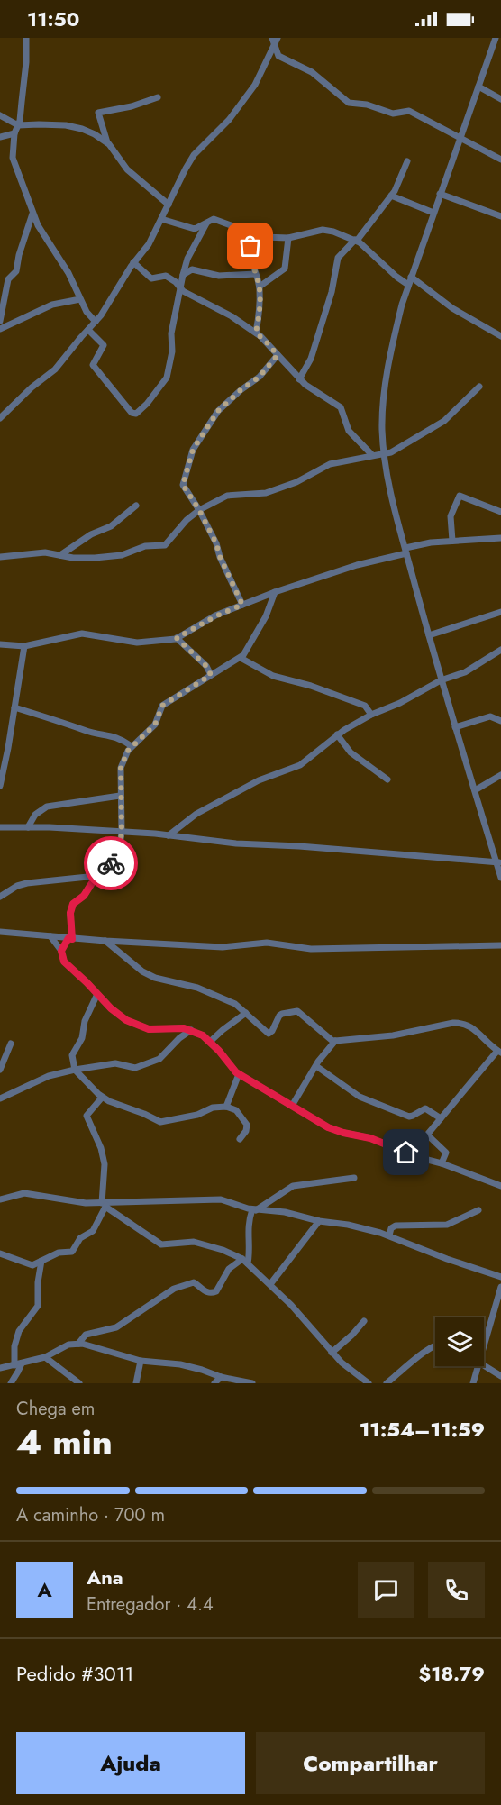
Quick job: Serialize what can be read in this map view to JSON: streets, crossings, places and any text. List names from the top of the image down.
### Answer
{
  "page": {
    "status": "11:50",
    "heading": ["4 min", "Chega em", "11:54–11:59"],
    "panel": [
      "Ana",
      "Entregador · 4.4",
      "Pedido #3011",
      "$18.79"
    ],
    "bar": "A caminho · 700 m",
    "round": "A",
    "buttons": ["Ajuda", "Compartilhar"]
  }
}
